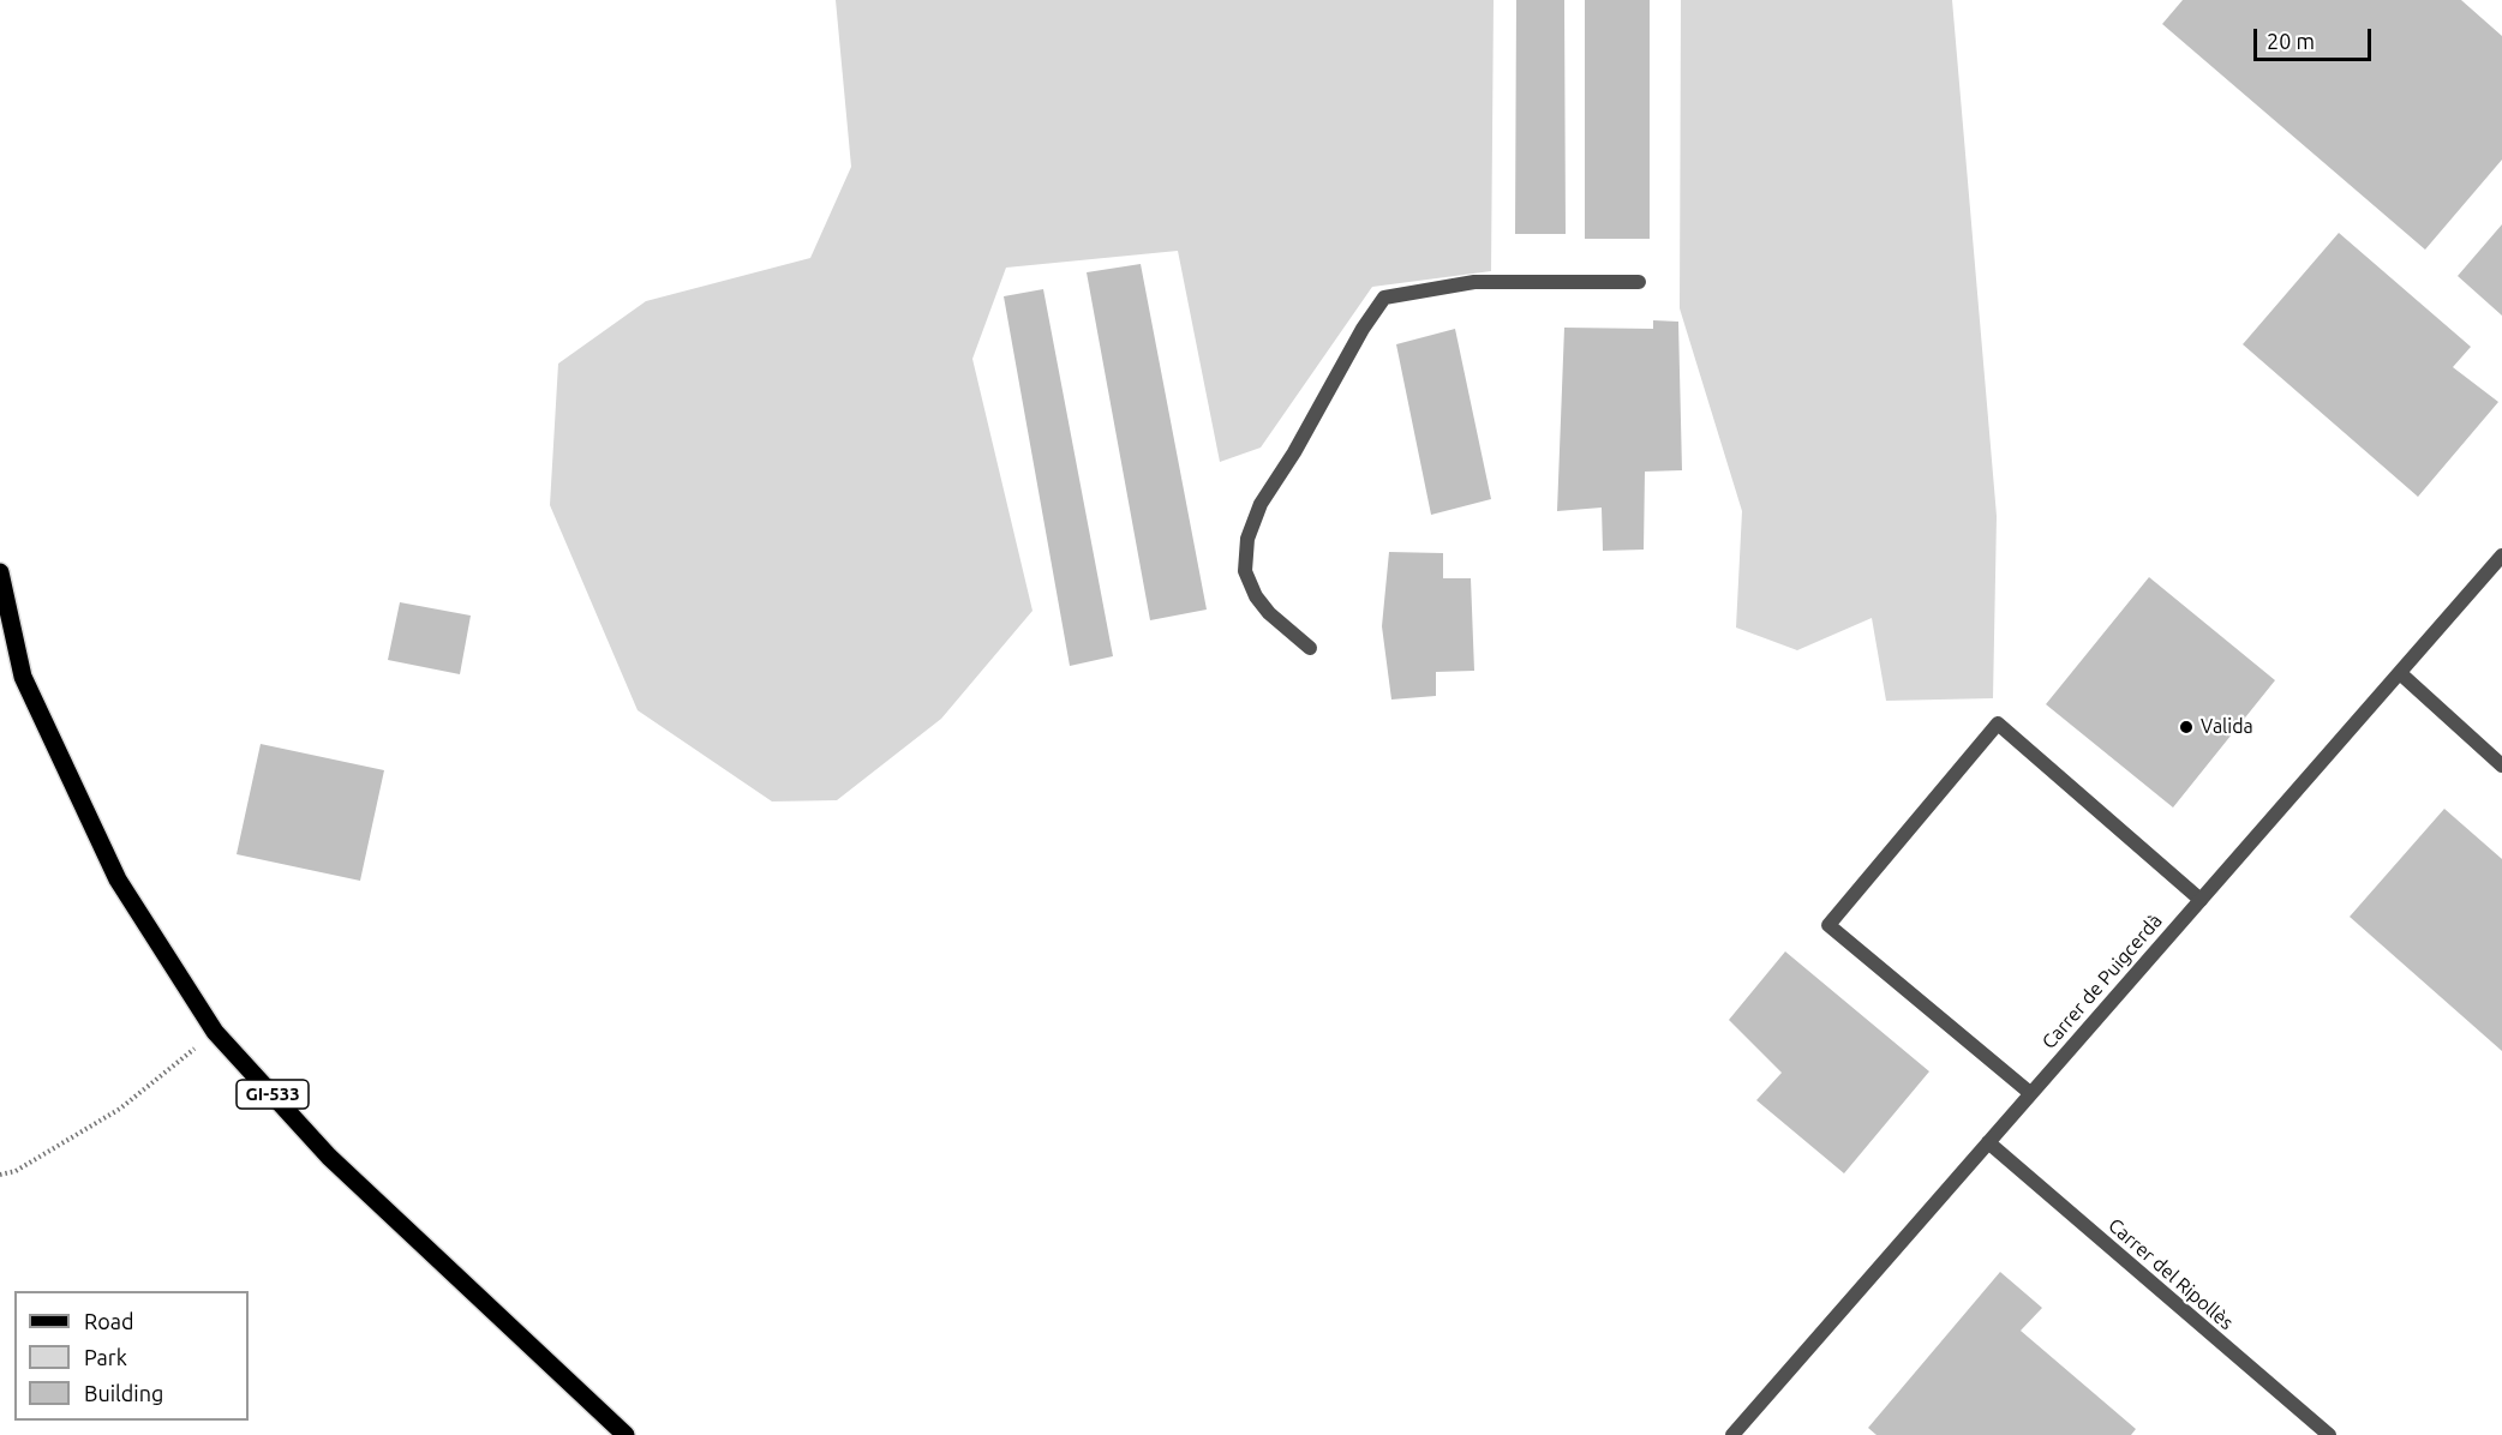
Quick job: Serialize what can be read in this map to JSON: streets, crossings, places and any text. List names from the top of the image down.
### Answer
{
  "streets": {
    "main road": ["GI-533"],
    "street": ["Carrer de Puigcerdà", "Carrer del Ripollès"]
  },
  "crossings": [
    ["Carrer de Puigcerdà", "Carrer del Ripollès"]
  ],
  "places": ["Valida"],
  "legend": ["Road", "Park", "Building"],
  "scale_bar": "20 m"
}
